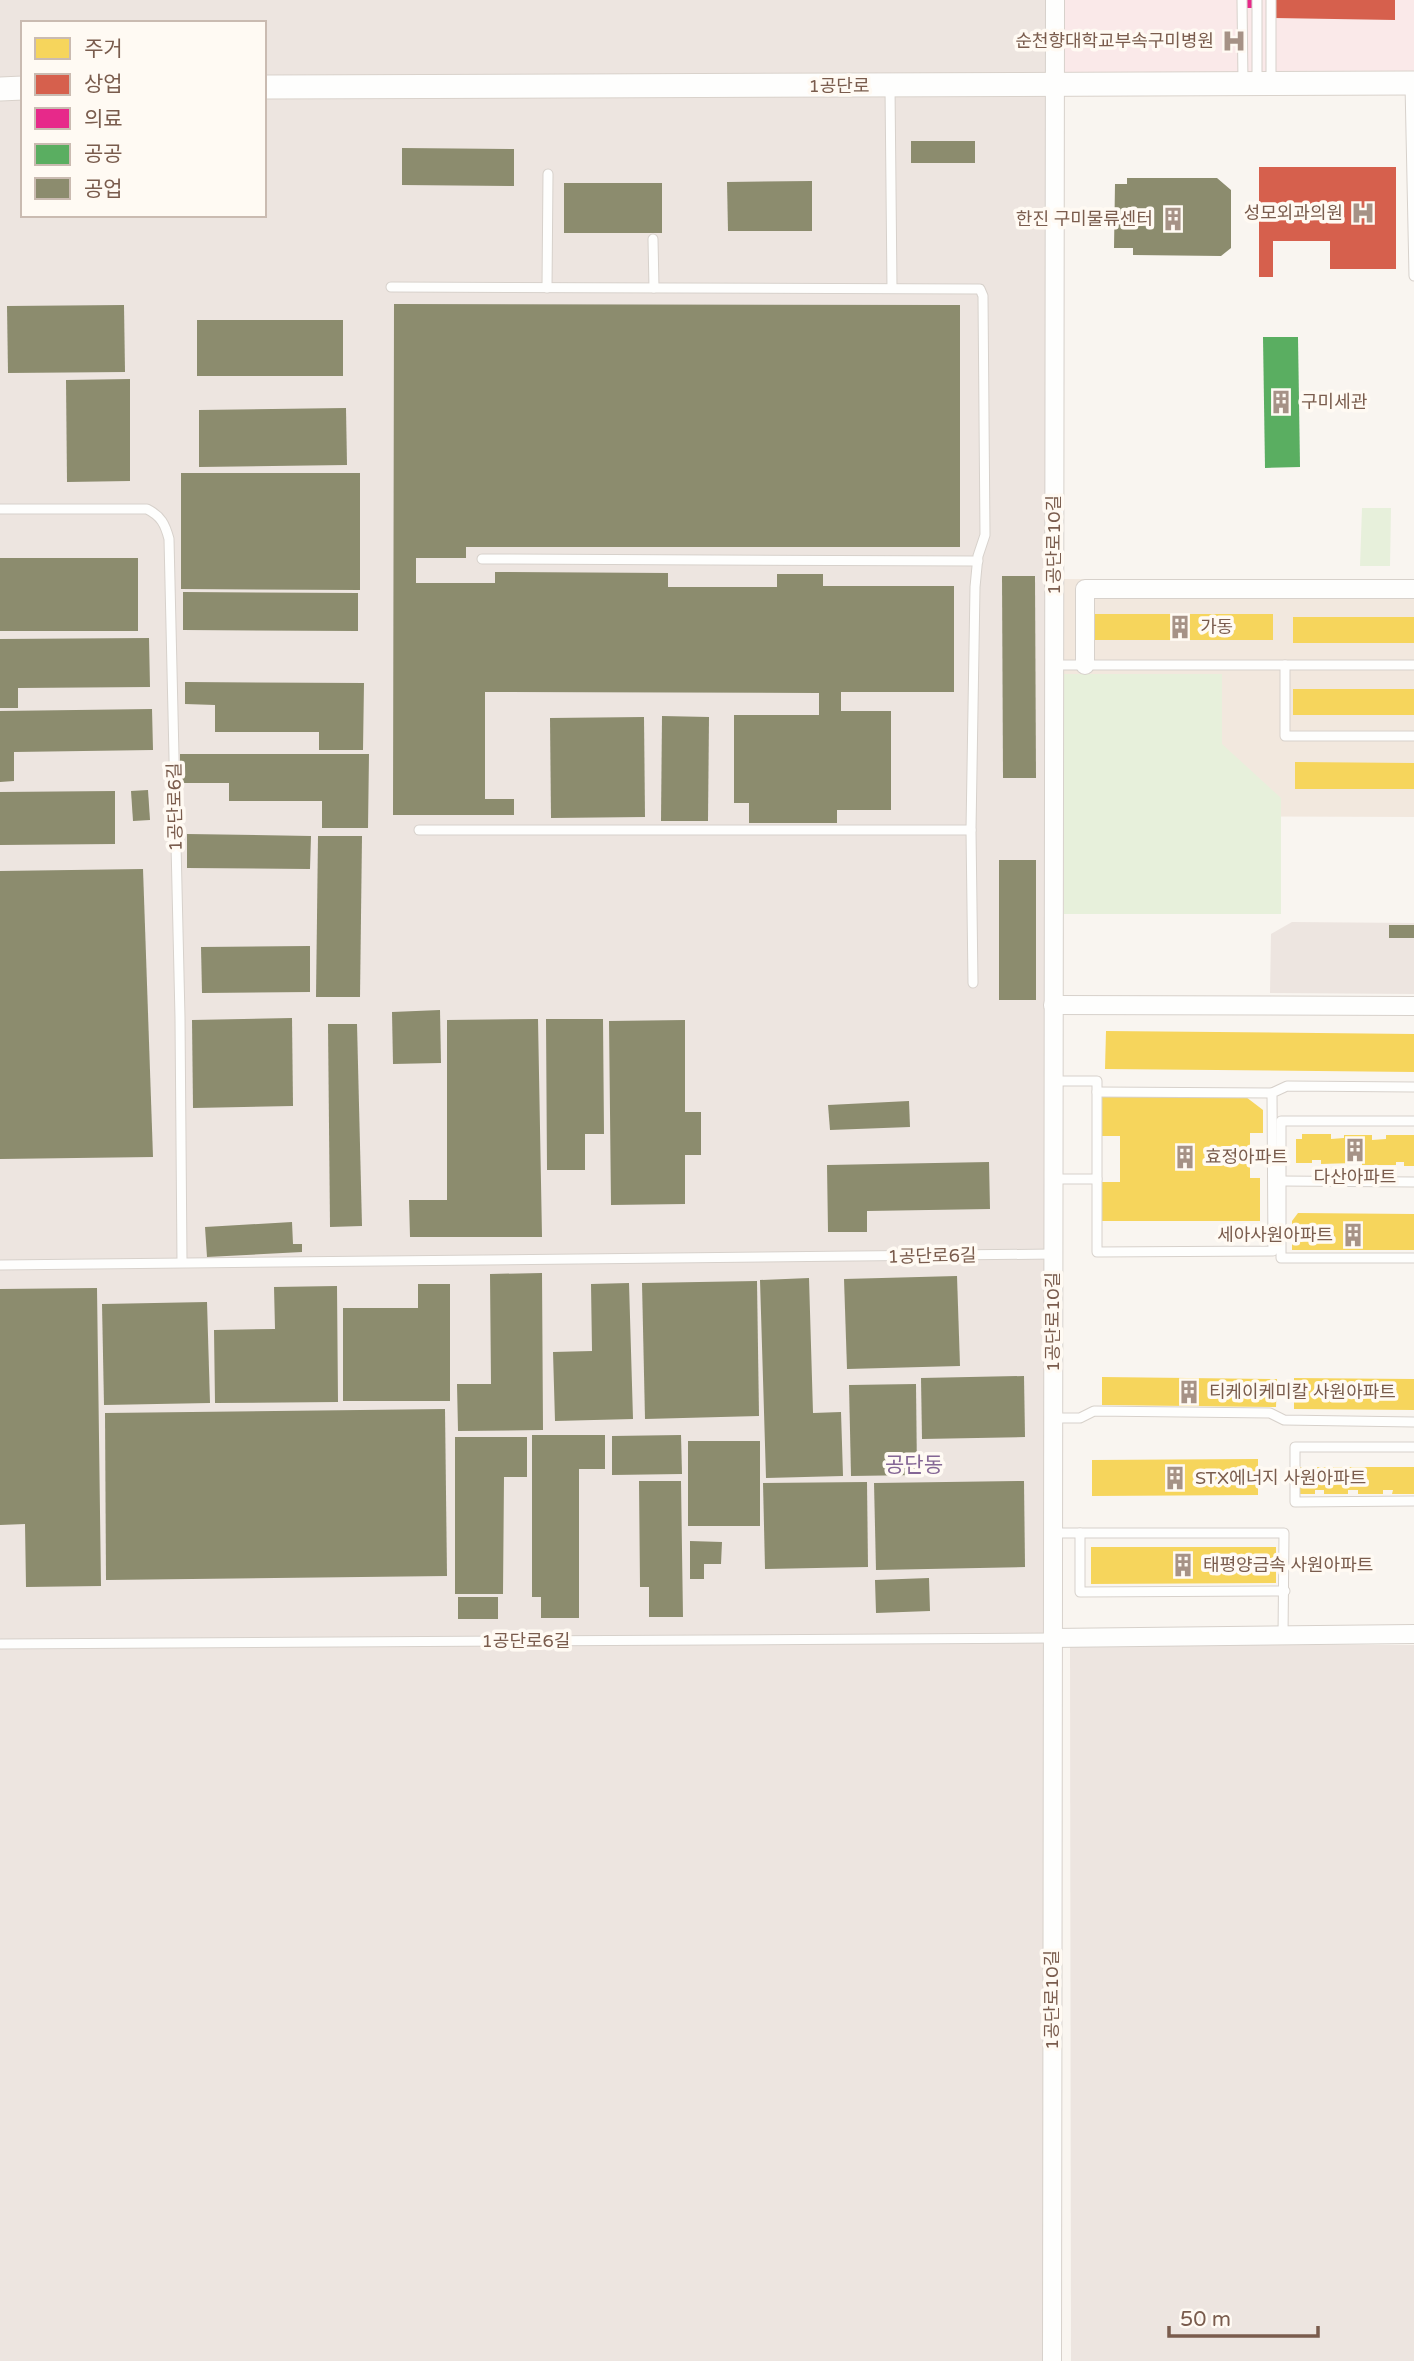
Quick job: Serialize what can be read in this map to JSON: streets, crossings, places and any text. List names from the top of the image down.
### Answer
{
  "streets": {
    "street": ["1공단로", "1공단로10길"],
    "lane": ["1공단로6길"]
  },
  "crossings": [
    ["1공단로", "1공단로10길"],
    ["1공단로10길", "1공단로6길"]
  ],
  "districts": ["공단동"],
  "places": {
    "hospital": ["순천향대학교부속구미병원", "성모외과의원"],
    "building": [
      "한진 구미물류센터",
      "구미세관",
      "가동",
      "다산아파트",
      "효정아파트",
      "세아사원아파트",
      "티케이케미칼 사원아파트",
      "STX에너지 사원아파트",
      "태평양금속 사원아파트"
    ]
  },
  "legend": [
    "주거",
    "상업",
    "의료",
    "공공",
    "공업"
  ],
  "scale_bar": "50 m"
}
